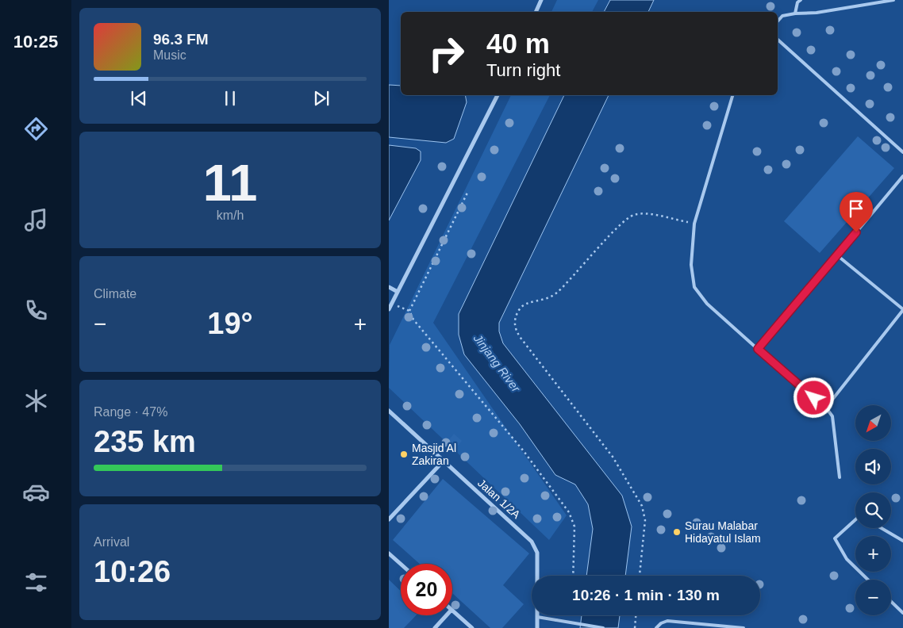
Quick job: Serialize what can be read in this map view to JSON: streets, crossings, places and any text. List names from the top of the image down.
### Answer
{
  "streets": {
    "street": ["Jalan 1/2A"]
  },
  "water": ["Jinjang River"],
  "places": ["Masjid Al Zakiran", "Surau Malabar Hidayatul Islam"],
  "north": "bottom left",
  "page": {
    "tabs": "10:25",
    "turn": ["40 m", "Turn right"],
    "song": ["96.3 FM", "Music"],
    "tile": [
      ["11", "km/h"],
      "Climate",
      ["Range · 47%", "235 km"],
      ["Arrival", "10:26"]
    ],
    "heat": ["−", "19°", "+"],
    "map_buttons": ["+", "−"],
    "limit": "20",
    "trip": "10:26 · 1 min · 130 m"
  }
}
